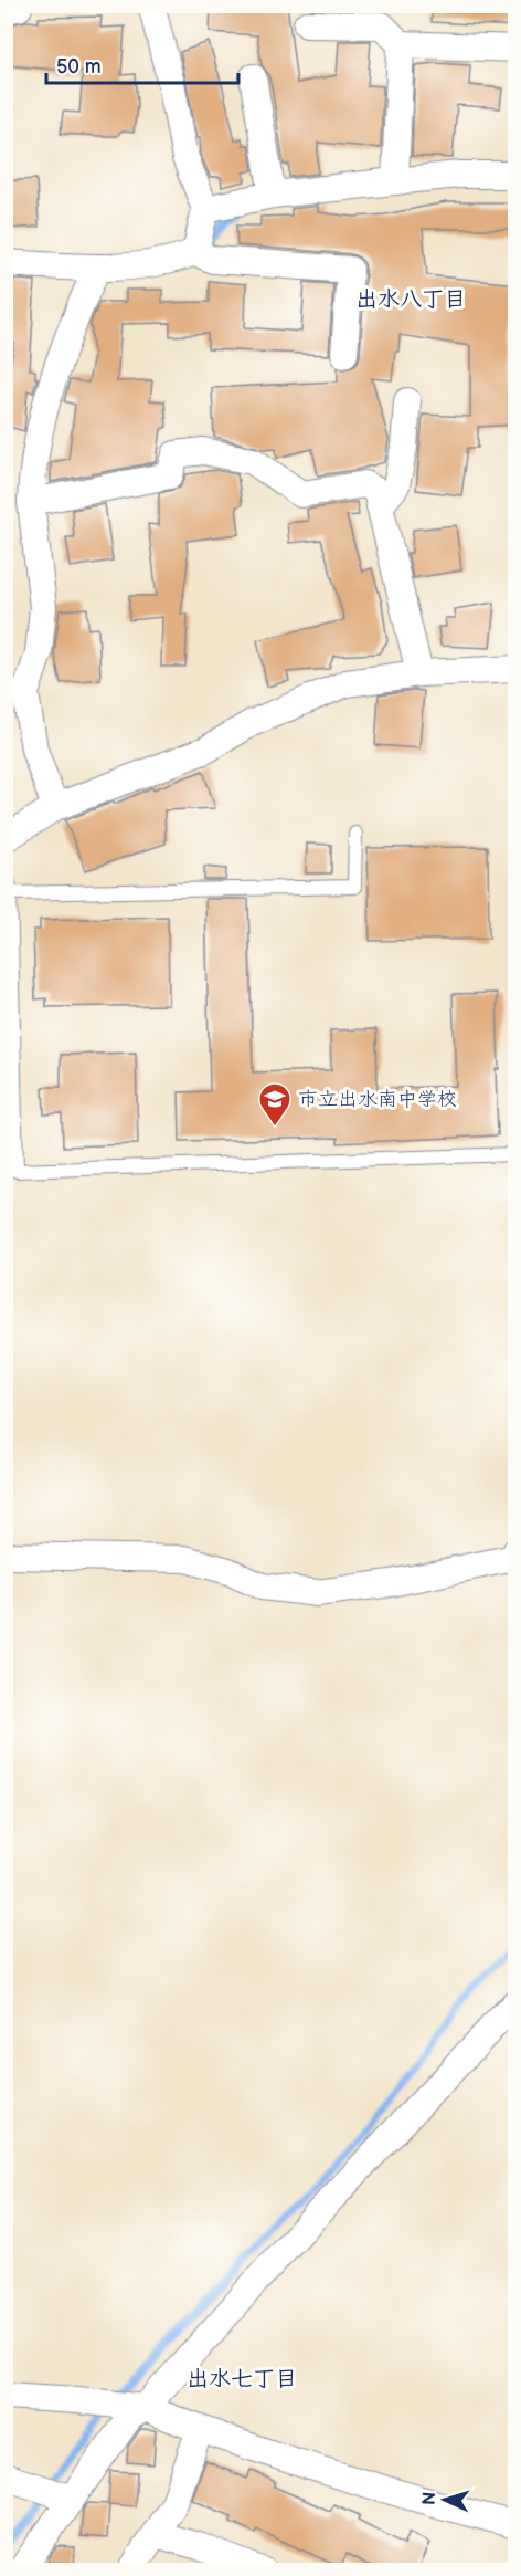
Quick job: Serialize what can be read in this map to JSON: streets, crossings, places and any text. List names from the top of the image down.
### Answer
{
  "districts": ["出水八丁目", "出水七丁目"],
  "places": {
    "school or university": ["市立出水南中学校"]
  },
  "scale_bar": "50 m",
  "north": "left"
}
